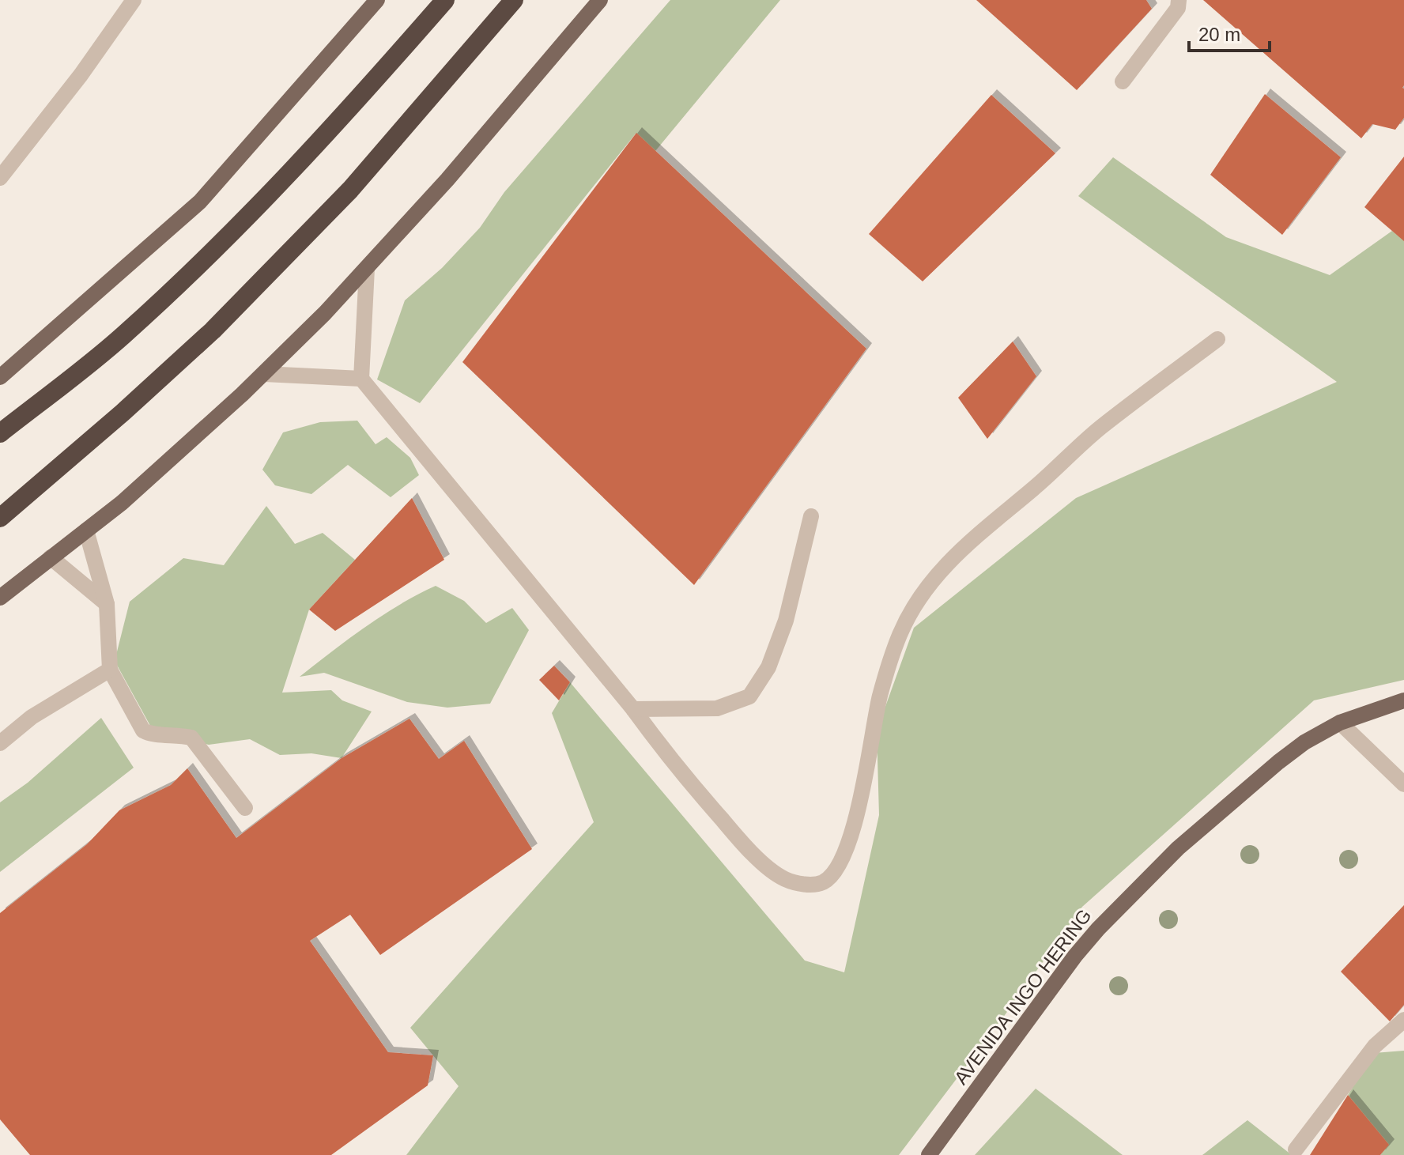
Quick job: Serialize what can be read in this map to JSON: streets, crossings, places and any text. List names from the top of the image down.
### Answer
{
  "streets": {
    "main road": ["AVENIDA INGO HERING"]
  },
  "scale_bar": "20 m"
}
